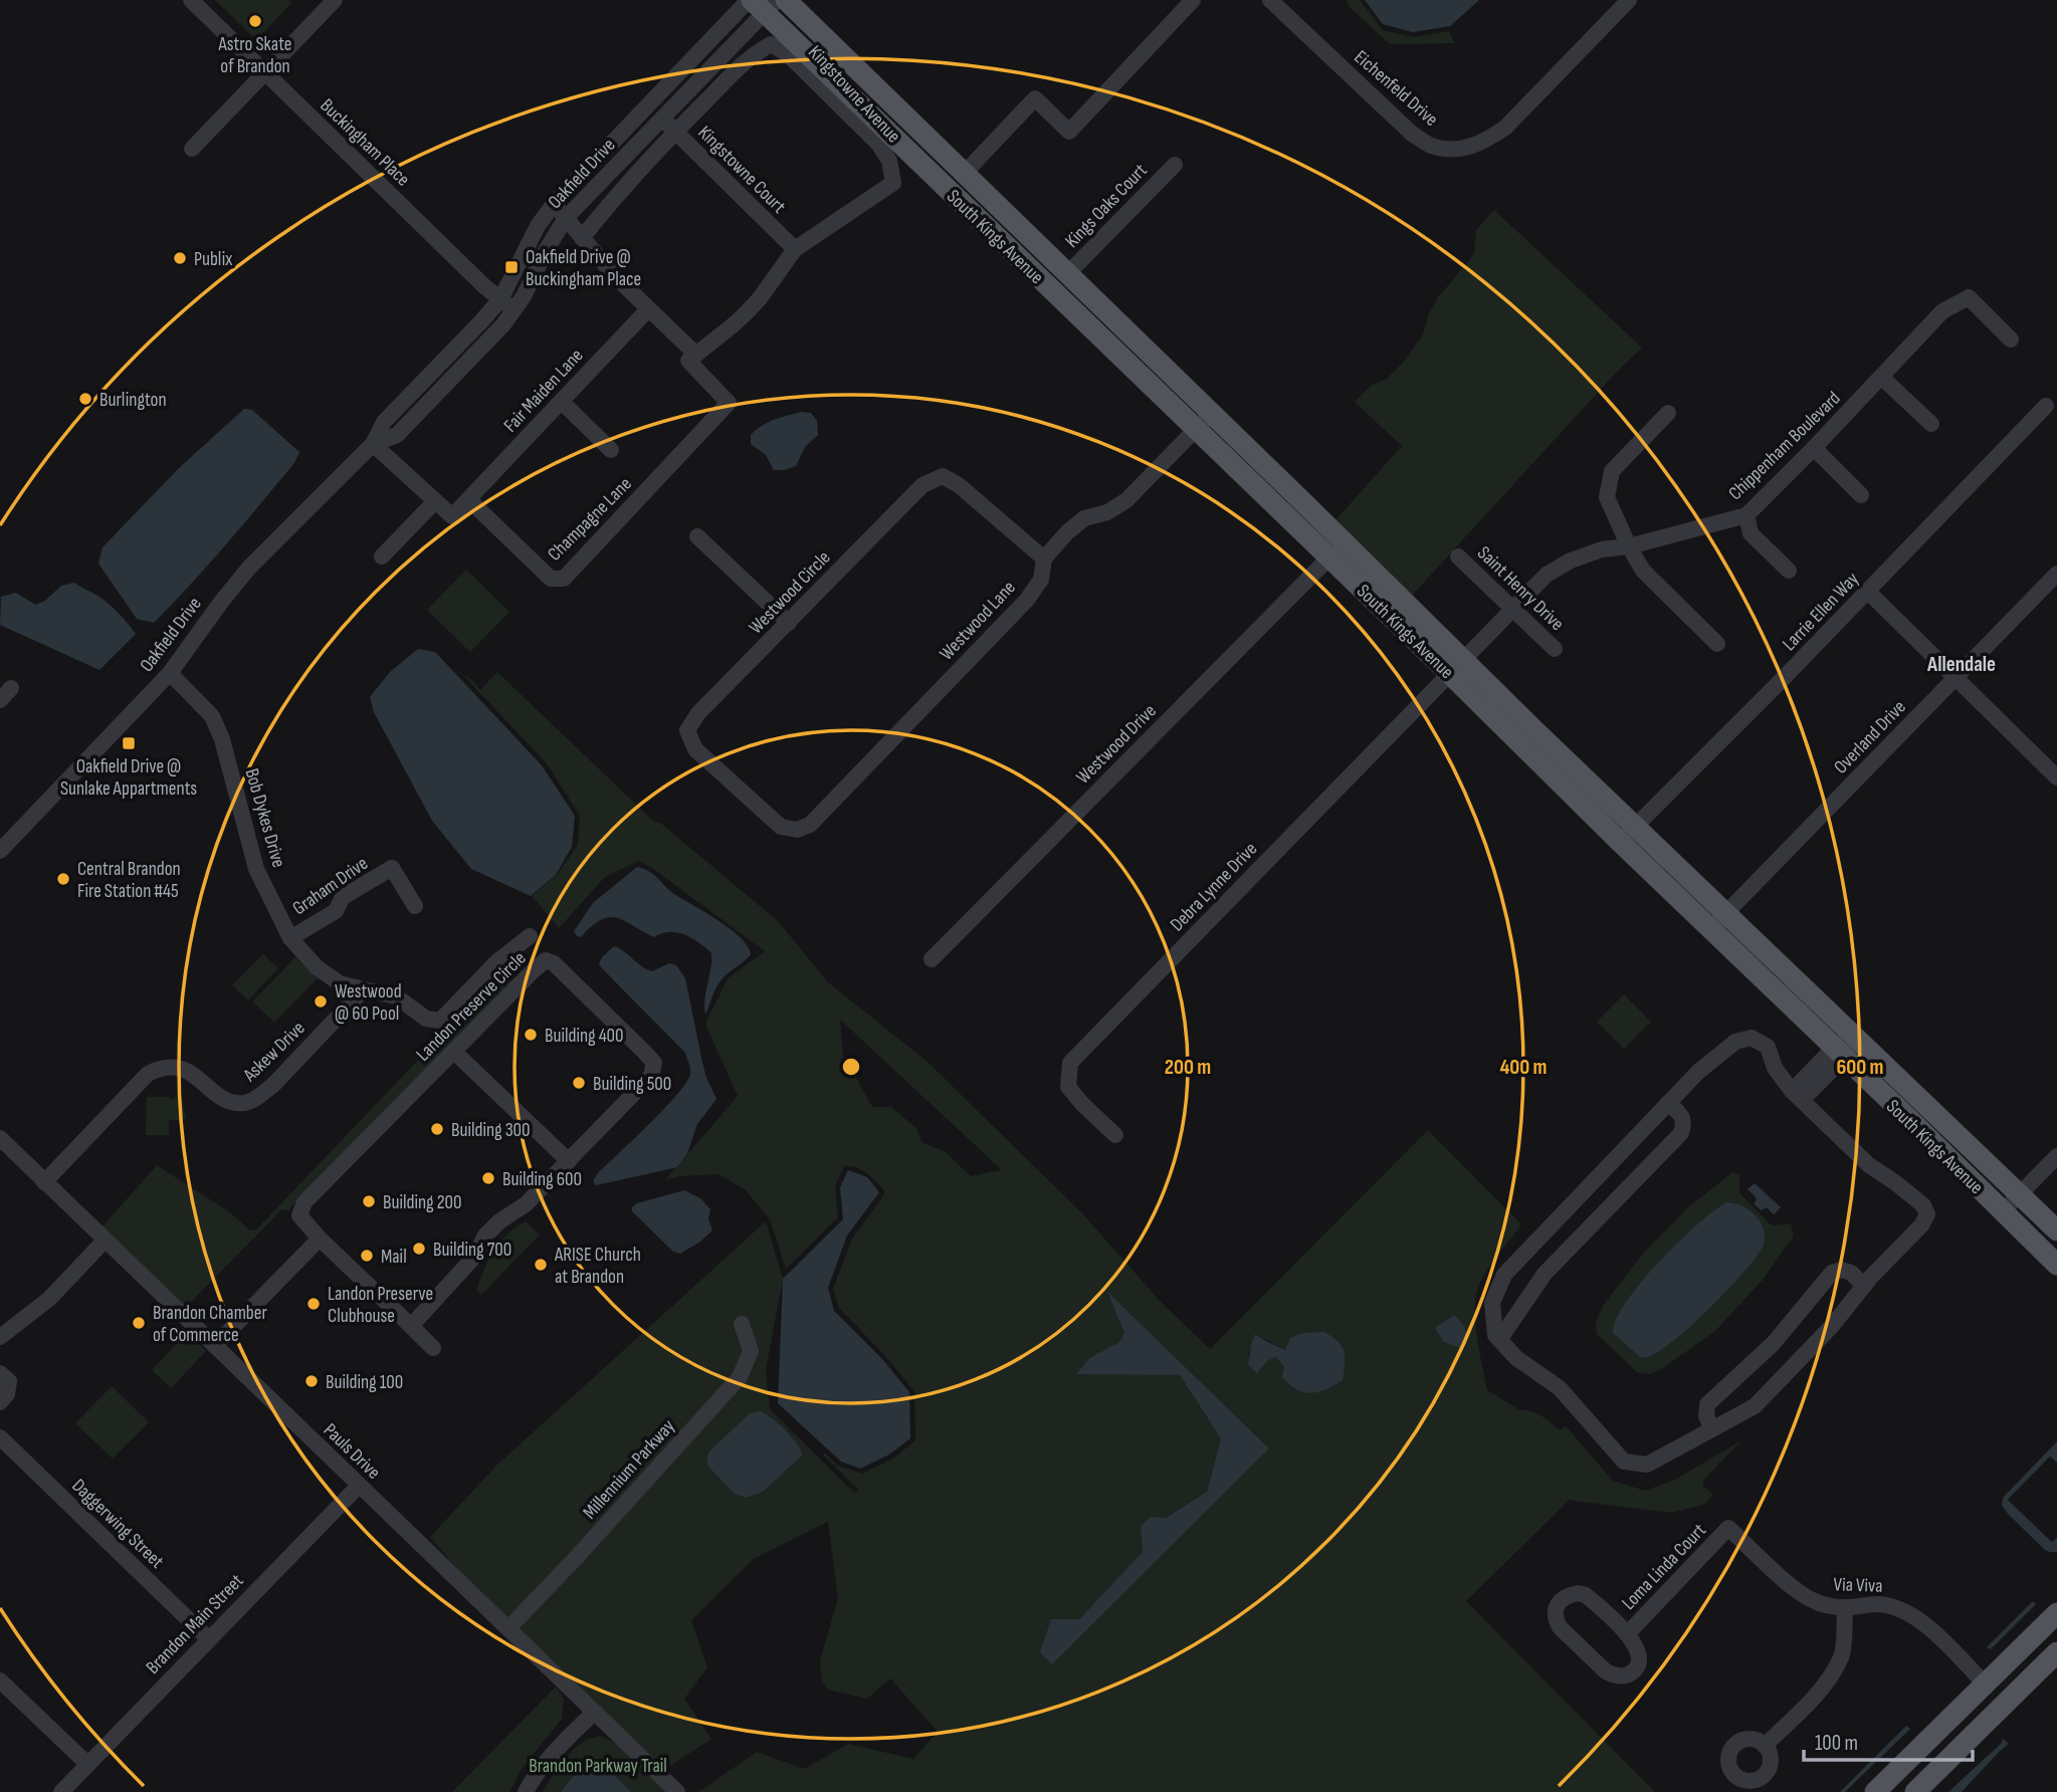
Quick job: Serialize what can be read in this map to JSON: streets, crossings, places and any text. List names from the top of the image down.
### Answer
{
  "streets": {
    "main road": ["South Kings Avenue"],
    "street": [
      "Eichenfeld Drive",
      "Kingstowne Avenue",
      "Buckingham Place",
      "Kingstowne Court",
      "Oakfield Drive",
      "Kings Oaks Court",
      "Fair Maiden Lane",
      "Chippenham Boulevard",
      "Champagne Lane",
      "Saint Henry Drive",
      "Westwood Circle",
      "Larrie Ellen Way",
      "Westwood Lane",
      "Overland Drive",
      "Westwood Drive",
      "Bob Dykes Drive",
      "Graham Drive",
      "Debra Lynne Drive",
      "Landon Preserve Circle",
      "Askew Drive",
      "Pauls Drive",
      "Millennium Parkway",
      "Daggerwing Street",
      "Loma Linda Court",
      "Via Viva",
      "Brandon Main Street"
    ]
  },
  "crossings": [
    ["Kingstowne Avenue", "Kingstowne Court"],
    ["Buckingham Place", "Oakfield Drive"],
    ["Kingstowne Court", "Oakfield Drive"],
    ["Oakfield Drive", "South Kings Avenue"],
    ["Oakfield Drive", "Bob Dykes Drive"],
    ["Kings Oaks Court", "South Kings Avenue"],
    ["South Kings Avenue", "Chippenham Boulevard"],
    ["South Kings Avenue", "Larrie Ellen Way"],
    ["South Kings Avenue", "Westwood Lane"],
    ["South Kings Avenue", "Overland Drive"],
    ["South Kings Avenue", "Westwood Drive"],
    ["South Kings Avenue", "Debra Lynne Drive"],
    ["Fair Maiden Lane", "Champagne Lane"],
    ["Chippenham Boulevard", "Saint Henry Drive"],
    ["Chippenham Boulevard", "Debra Lynne Drive"],
    ["Westwood Circle", "Westwood Lane"],
    ["Bob Dykes Drive", "Graham Drive"],
    ["Bob Dykes Drive", "Askew Drive"],
    ["Askew Drive", "Pauls Drive"],
    ["Pauls Drive", "Millennium Parkway"],
    ["Pauls Drive", "Brandon Main Street"],
    ["Daggerwing Street", "Brandon Main Street"],
    ["Loma Linda Court", "Via Viva"]
  ],
  "districts": ["Allendale"],
  "parks": ["Brandon Parkway Trail"],
  "places": {
    "other": [
      "Astro Skate of Brandon",
      "Publix",
      "Burlington",
      "Central Brandon Fire Station #45",
      "Westwood @ 60 Pool",
      "Building 400",
      "Building 500",
      "Building 300",
      "Building 600",
      "Building 200",
      "Building 700",
      "Mail",
      "ARISE Church at Brandon",
      "Landon Preserve Clubhouse",
      "Brandon Chamber of Commerce",
      "Building 100"
    ],
    "transit": ["Oakfield Drive @ Buckingham Place", "Oakfield Drive @ Sunlake Appartments"]
  },
  "scale_bar": "100 m",
  "rings": ["200 m", "400 m", "600 m"]
}
